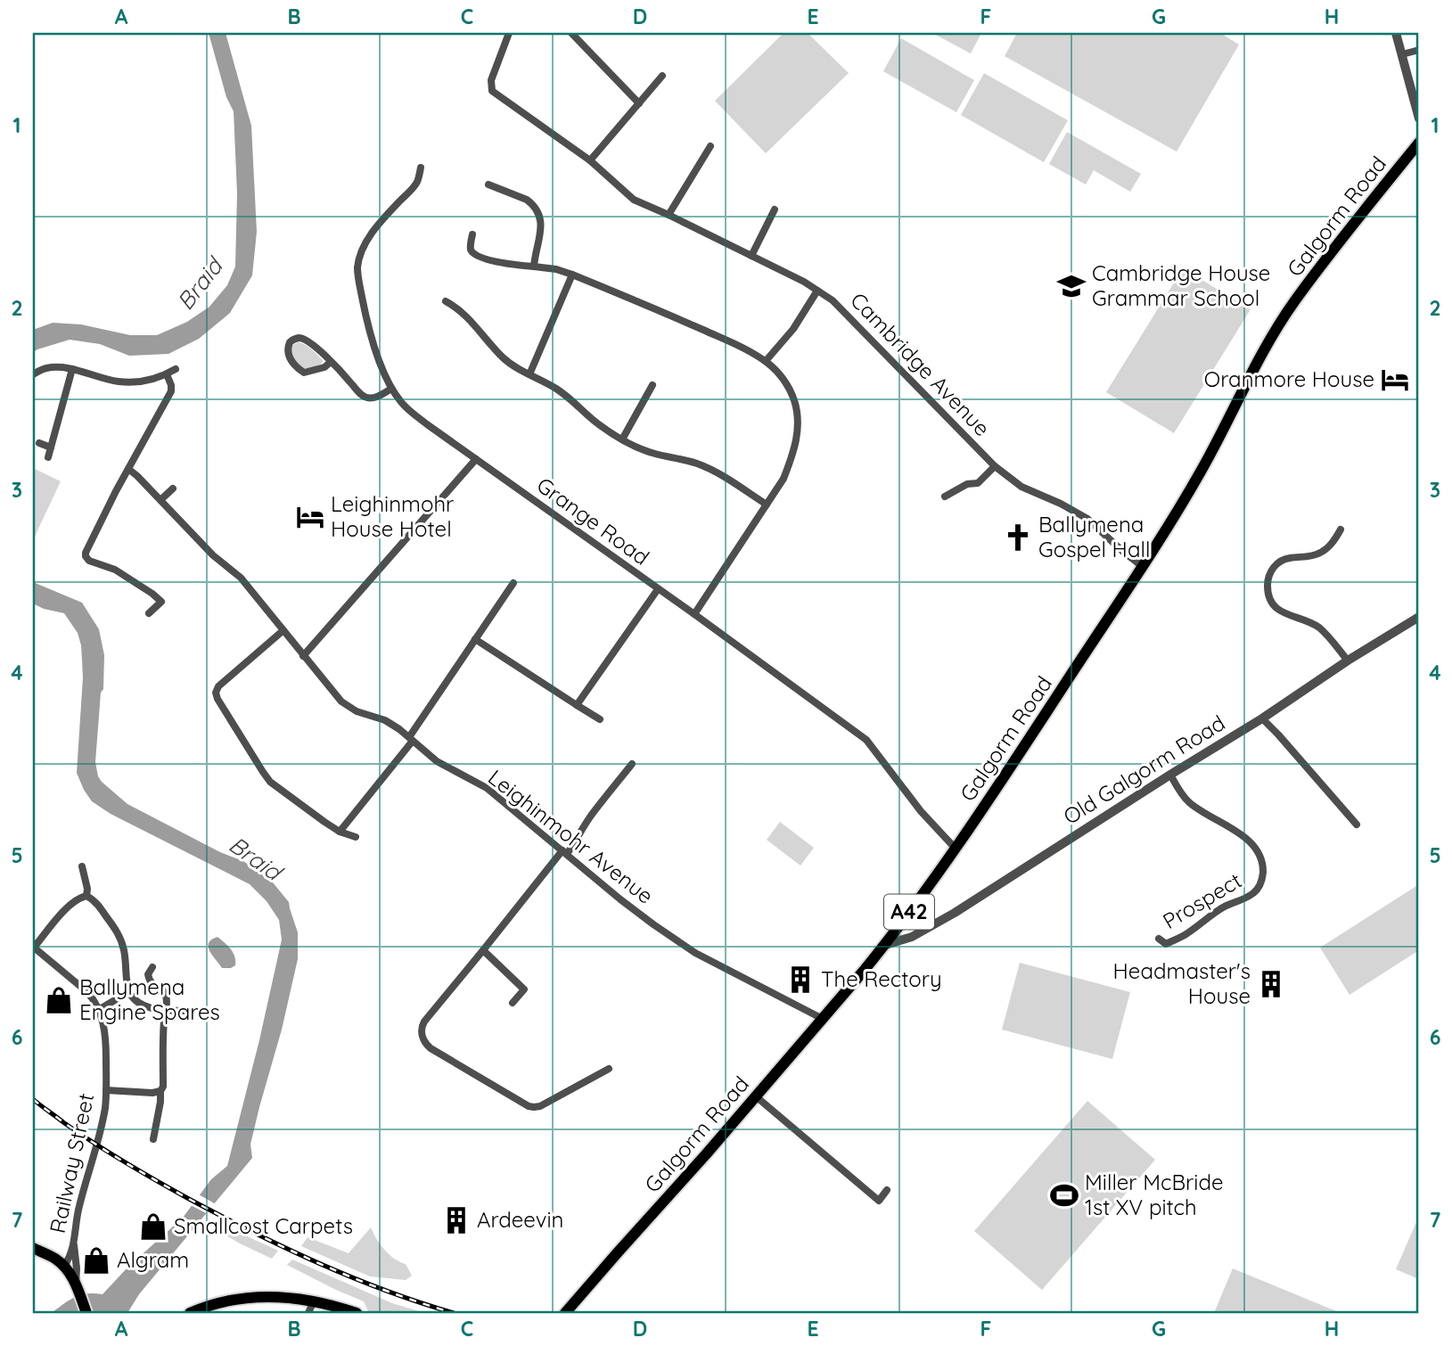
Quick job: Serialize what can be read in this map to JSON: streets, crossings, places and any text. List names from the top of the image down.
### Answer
{
  "streets": {
    "main road": ["Galgorm Road", "A42"],
    "street": [
      "Cambridge Avenue",
      "Grange Road",
      "Old Galgorm Road",
      "Leighinmohr Avenue",
      "Prospect",
      "Railway Street"
    ]
  },
  "crossings": [
    ["Galgorm Road", "Cambridge Avenue"],
    ["Galgorm Road", "Grange Road"],
    ["Galgorm Road", "Old Galgorm Road"],
    ["Galgorm Road", "Leighinmohr Avenue"],
    ["Old Galgorm Road", "Prospect"]
  ],
  "water": ["Braid"],
  "places": {
    "school or university": ["Cambridge House Grammar School"],
    "hotel": ["Oranmore House", "Leighinmohr House Hotel"],
    "church": ["Ballymena Gospel Hall"],
    "building": ["The Rectory", "Headmaster's House", "Ardeevin"],
    "shop": ["Ballymena Engine Spares", "Smallcost Carpets", "Algram"],
    "sports": ["Miller McBride 1st XV pitch"]
  },
  "grid": {
    "columns": [
      "A",
      "B",
      "C",
      "D",
      "E",
      "F",
      "G",
      "H"
    ],
    "rows": [
      "1",
      "2",
      "3",
      "4",
      "5",
      "6",
      "7"
    ]
  }
}
